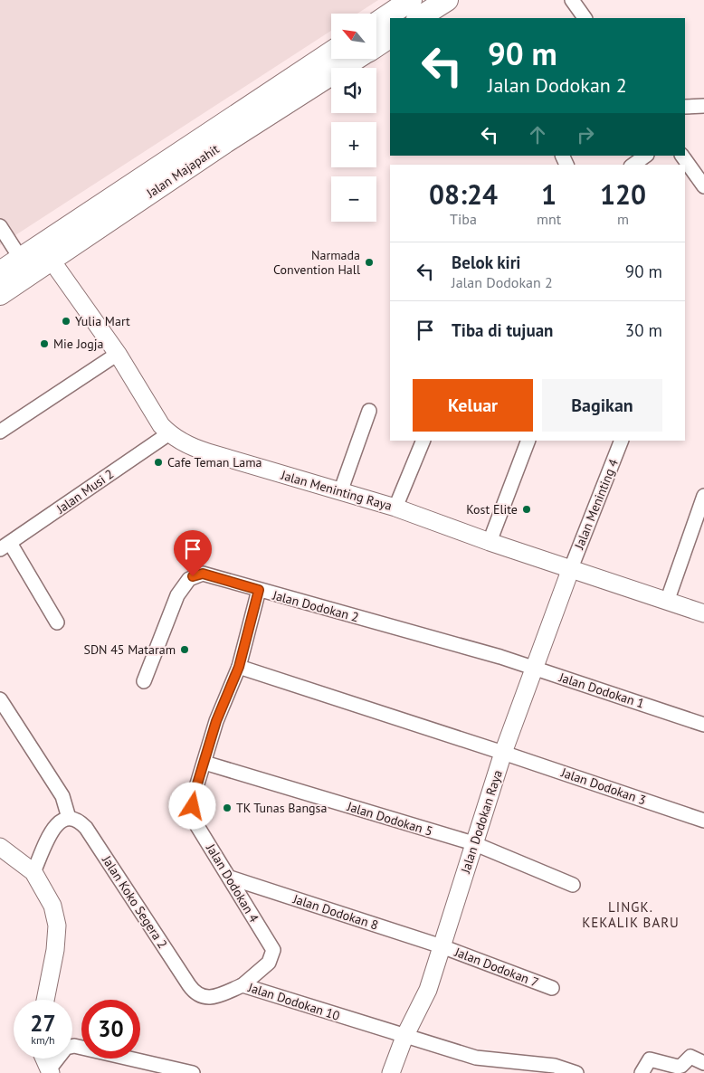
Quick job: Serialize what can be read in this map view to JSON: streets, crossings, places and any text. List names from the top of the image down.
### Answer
{
  "streets": {
    "main road": ["Jalan Majapahit"],
    "street": [
      "Jalan Meninting Raya",
      "Jalan Musi 2",
      "Jalan Meninting 4",
      "Jalan Dodokan 2",
      "Jalan Dodokan 1",
      "Jalan Dodokan 3",
      "Jalan Dodokan 5",
      "Jalan Dodokan Raya",
      "Jalan Dodokan 4",
      "Jalan Koko Segera 2",
      "Jalan Dodokan 8",
      "Jalan Dodokan 7",
      "Jalan Dodokan 10"
    ]
  },
  "crossings": [
    ["Jalan Majapahit", "Jalan Meninting Raya"],
    ["Jalan Meninting Raya", "Jalan Musi 2"],
    ["Jalan Meninting Raya", "Jalan Meninting 4"],
    ["Jalan Meninting Raya", "Jalan Dodokan Raya"],
    ["Jalan Meninting 4", "Jalan Dodokan Raya"],
    ["Jalan Dodokan 2", "Jalan Dodokan 1"],
    ["Jalan Dodokan 2", "Jalan Dodokan 4"],
    ["Jalan Dodokan 1", "Jalan Dodokan Raya"],
    ["Jalan Dodokan 3", "Jalan Dodokan Raya"],
    ["Jalan Dodokan 5", "Jalan Dodokan Raya"],
    ["Jalan Dodokan 5", "Jalan Dodokan 4"],
    ["Jalan Dodokan Raya", "Jalan Dodokan 8"],
    ["Jalan Dodokan Raya", "Jalan Dodokan 7"],
    ["Jalan Dodokan Raya", "Jalan Dodokan 10"],
    ["Jalan Dodokan 4", "Jalan Dodokan 8"],
    ["Jalan Dodokan 4", "Jalan Dodokan 10"],
    ["Jalan Koko Segera 2", "Jalan Dodokan 10"],
    ["Jalan Dodokan 8", "Jalan Dodokan 7"]
  ],
  "districts": ["LINGK. KEKALIK BARU"],
  "places": [
    "Narmada Convention Hall",
    "Yulia Mart",
    "Mie Jogja",
    "Cafe Teman Lama",
    "Kost Elite",
    "SDN 45 Mataram",
    "TK Tunas Bangsa"
  ],
  "north": "top left",
  "page": {
    "map_buttons": ["+", "−"],
    "turn": ["90 m", "Jalan Dodokan 2"],
    "eta": [
      "08:24",
      "Tiba",
      "1",
      "mnt",
      "120",
      "m"
    ],
    "list": [
      {
        "name": "Belok kiri",
        "note": "Jalan Dodokan 2",
        "value": "90 m"
      },
      {
        "name": "Tiba di tujuan",
        "value": "30 m"
      }
    ],
    "buttons": ["Keluar", "Bagikan"],
    "speed": "27 km/h",
    "limit": "30"
  }
}
